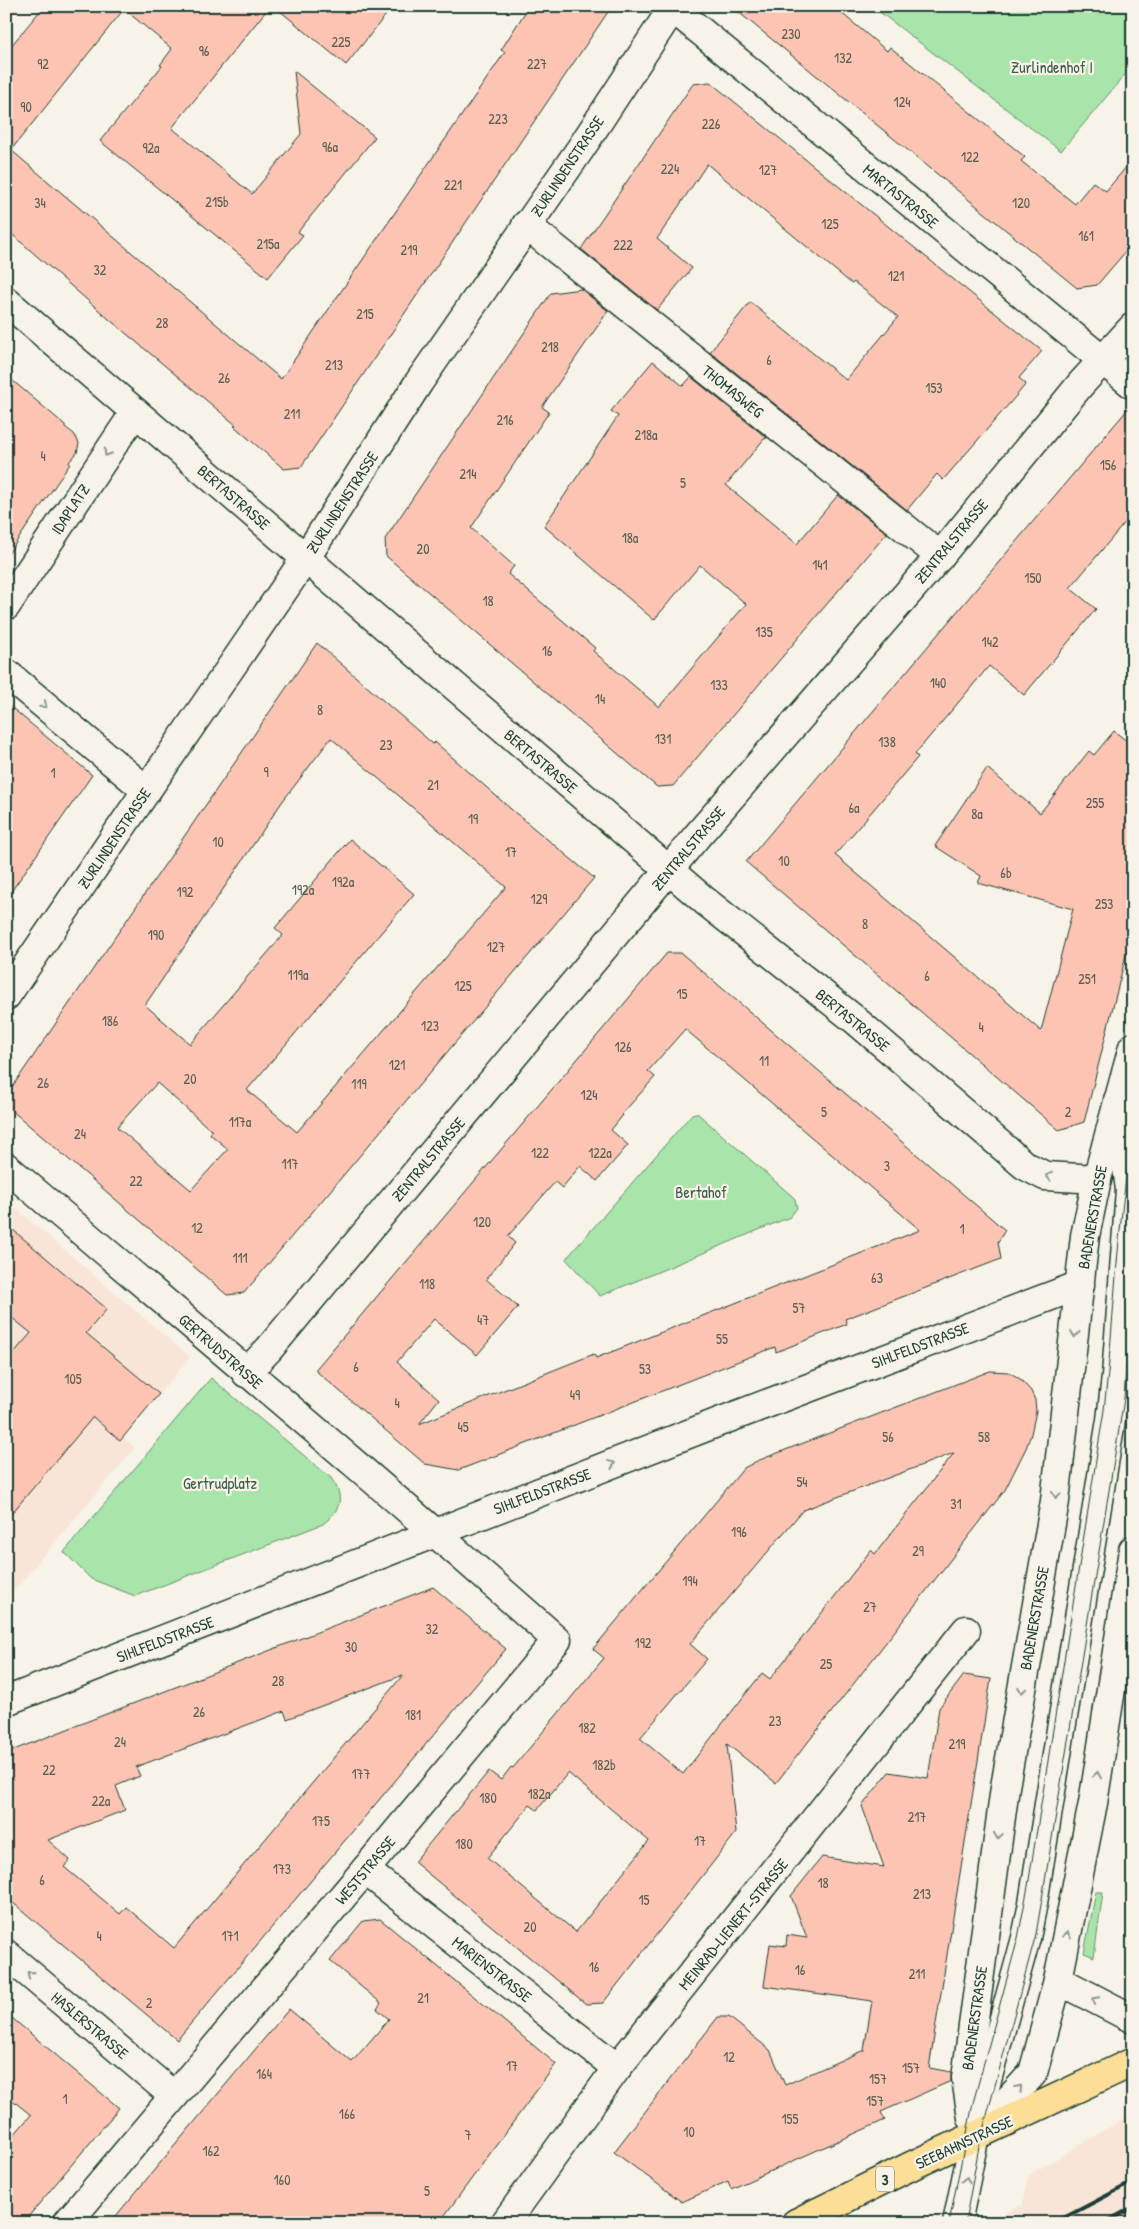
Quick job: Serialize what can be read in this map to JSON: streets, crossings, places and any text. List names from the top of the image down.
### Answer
{
  "streets": {
    "main road": ["SEEBAHNSTRASSE", "3"],
    "street": [
      "ZURLINDENSTRASSE",
      "MARTASTRASSE",
      "THOMASWEG",
      "BERTASTRASSE",
      "IDAPLATZ",
      "ZENTRALSTRASSE",
      "BADENERSTRASSE",
      "SIHLFELDSTRASSE",
      "GERTRUDSTRASSE",
      "WESTSTRASSE",
      "MEINRAD-LIENERT-STRASSE",
      "MARIENSTRASSE",
      "HASLERSTRASSE"
    ]
  },
  "crossings": [
    ["ZURLINDENSTRASSE", "MARTASTRASSE"],
    ["ZURLINDENSTRASSE", "THOMASWEG"],
    ["ZURLINDENSTRASSE", "BERTASTRASSE"],
    ["MARTASTRASSE", "ZENTRALSTRASSE"],
    ["THOMASWEG", "ZENTRALSTRASSE"],
    ["BERTASTRASSE", "IDAPLATZ"],
    ["BERTASTRASSE", "ZENTRALSTRASSE"],
    ["BERTASTRASSE", "BADENERSTRASSE"],
    ["ZENTRALSTRASSE", "GERTRUDSTRASSE"],
    ["BADENERSTRASSE", "SIHLFELDSTRASSE"],
    ["BADENERSTRASSE", "SEEBAHNSTRASSE"],
    ["SIHLFELDSTRASSE", "GERTRUDSTRASSE"],
    ["SIHLFELDSTRASSE", "WESTSTRASSE"],
    ["GERTRUDSTRASSE", "WESTSTRASSE"],
    ["WESTSTRASSE", "MARIENSTRASSE"],
    ["WESTSTRASSE", "HASLERSTRASSE"],
    ["MEINRAD-LIENERT-STRASSE", "MARIENSTRASSE"]
  ],
  "one_way": [
    "BERTASTRASSE",
    "IDAPLATZ",
    "SIHLFELDSTRASSE",
    "HASLERSTRASSE"
  ],
  "parks": ["Zurlindenhof I", "Bertahof", "Gertrudplatz"],
  "house_numbers": [
    "230",
    "225",
    "96",
    "132",
    "92",
    "227",
    "124",
    "90",
    "223",
    "226",
    "96a",
    "92a",
    "122",
    "224",
    "127",
    "221",
    "215b",
    "34",
    "120",
    "125",
    "161",
    "215a",
    "222",
    "219",
    "32",
    "121",
    "215",
    "28",
    "218",
    "6",
    "213",
    "26",
    "153",
    "211",
    "216",
    "218a",
    "4",
    "156",
    "214",
    "5",
    "18a",
    "20",
    "141",
    "150",
    "18",
    "135",
    "142",
    "16",
    "140",
    "133",
    "14",
    "8",
    "131",
    "138",
    "23",
    "9",
    "1",
    "21",
    "255",
    "6a",
    "8a",
    "19",
    "10",
    "17",
    "10",
    "6b",
    "192a",
    "192a",
    "192",
    "129",
    "253",
    "8",
    "190",
    "127",
    "119a",
    "6",
    "251",
    "125",
    "15",
    "186",
    "123",
    "4",
    "126",
    "11",
    "121",
    "20",
    "26",
    "119",
    "124",
    "5",
    "2",
    "117a",
    "24",
    "122",
    "122a",
    "117",
    "3",
    "22",
    "120",
    "12",
    "1",
    "111",
    "63",
    "118",
    "57",
    "47",
    "55",
    "6",
    "53",
    "105",
    "49",
    "4",
    "45",
    "56",
    "58",
    "54",
    "31",
    "196",
    "29",
    "194",
    "27",
    "32",
    "192",
    "30",
    "25",
    "28",
    "26",
    "181",
    "23",
    "182",
    "24",
    "219",
    "182b",
    "22",
    "177",
    "182a",
    "180",
    "22a",
    "217",
    "175",
    "17",
    "180",
    "173",
    "6",
    "18",
    "213",
    "15",
    "20",
    "4",
    "171",
    "16",
    "16",
    "211",
    "21",
    "2",
    "12",
    "17",
    "157",
    "164",
    "157",
    "1",
    "157",
    "166",
    "155",
    "10",
    "7",
    "162",
    "160",
    "5"
  ]
}
